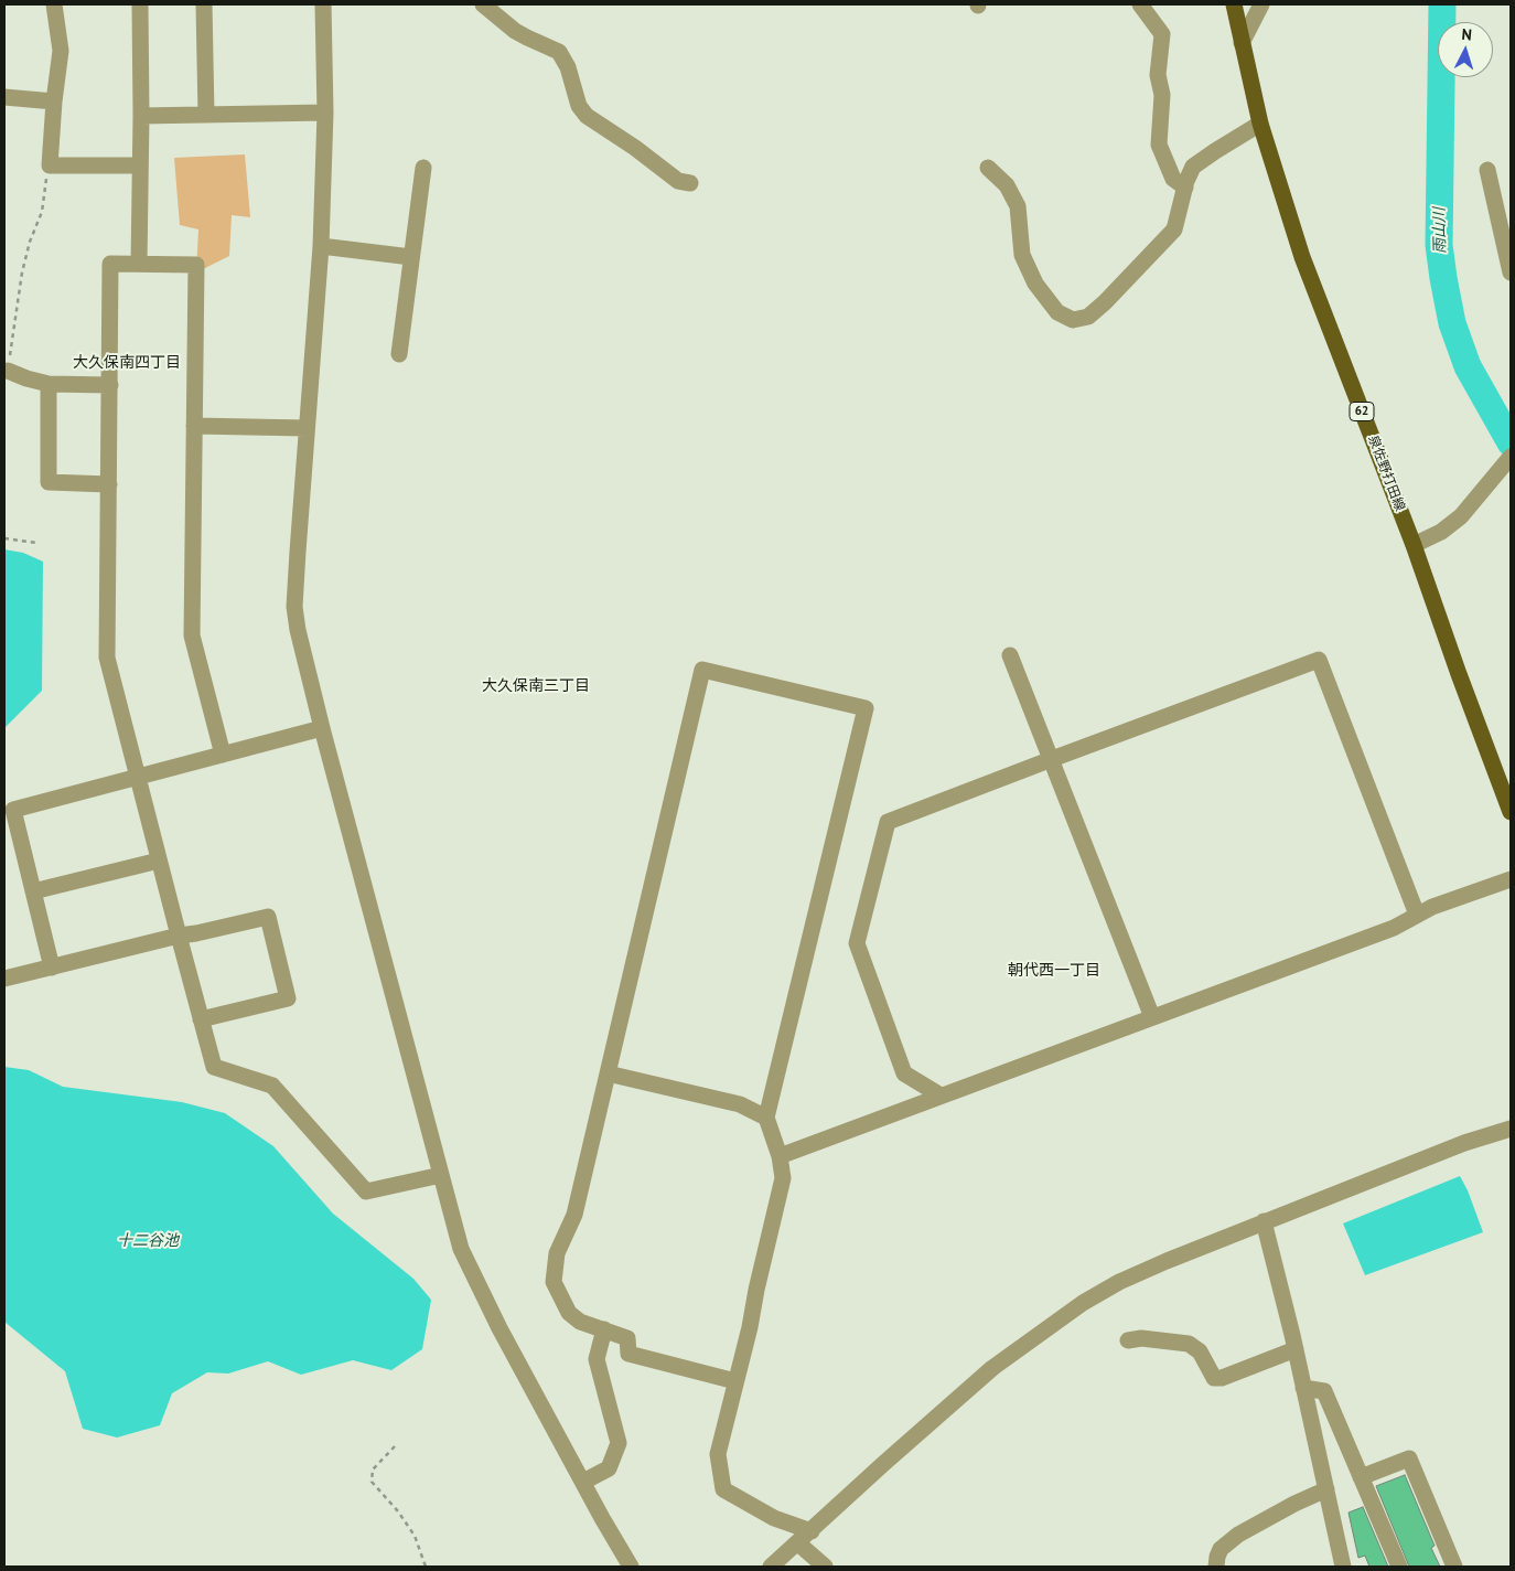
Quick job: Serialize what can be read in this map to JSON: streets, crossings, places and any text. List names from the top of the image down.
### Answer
{
  "streets": {
    "main road": ["62", "泉佐野打田線"]
  },
  "districts": ["大久保南四丁目", "大久保南三丁目", "朝代西一丁目"],
  "water": ["雨山川", "十二谷池"],
  "north": "top"
}
